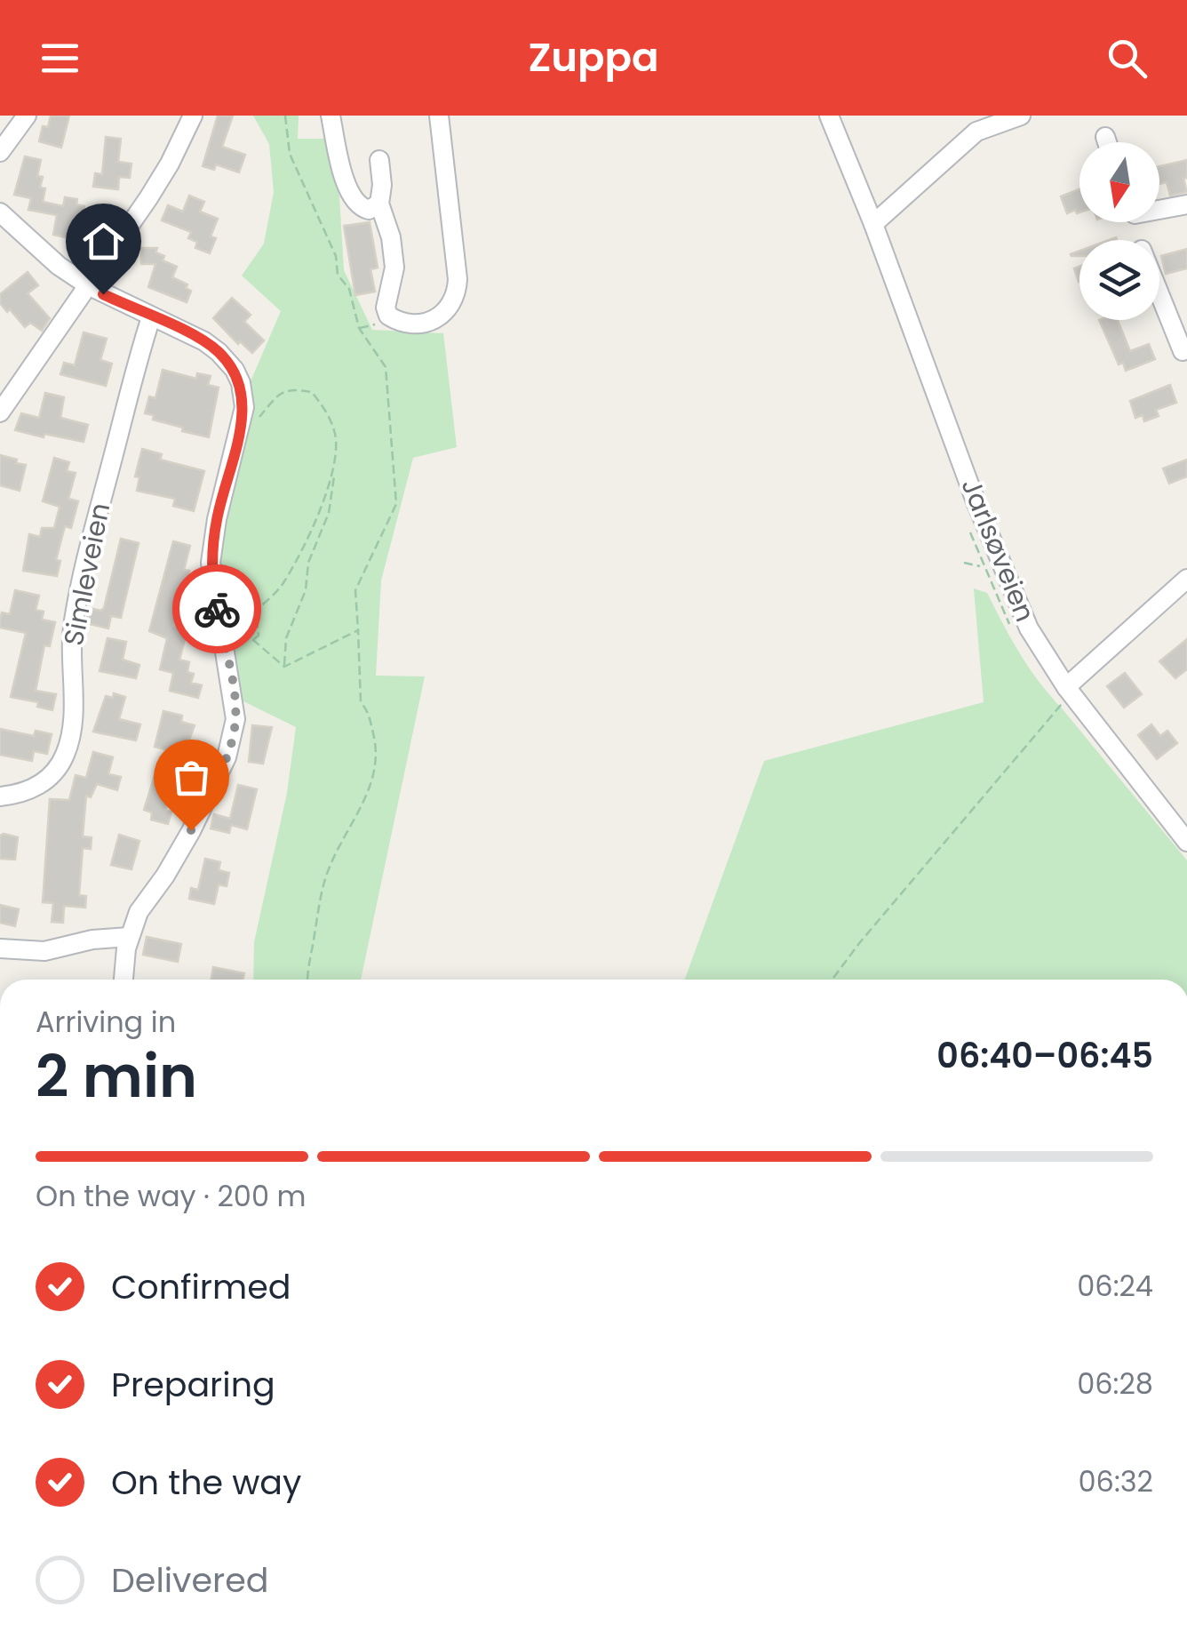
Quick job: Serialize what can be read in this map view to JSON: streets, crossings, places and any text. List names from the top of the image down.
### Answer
{
  "streets": {
    "street": ["Jarlsøveien", "Simleveien"]
  },
  "north": "bottom",
  "page": {
    "header": "Zuppa",
    "heading": ["2 min", "Arriving in", "06:40–06:45"],
    "bar": "On the way · 200 m",
    "list": [
      ["Confirmed", "06:24"],
      ["Preparing", "06:28"],
      ["On the way", "06:32"],
      "Delivered"
    ]
  }
}
